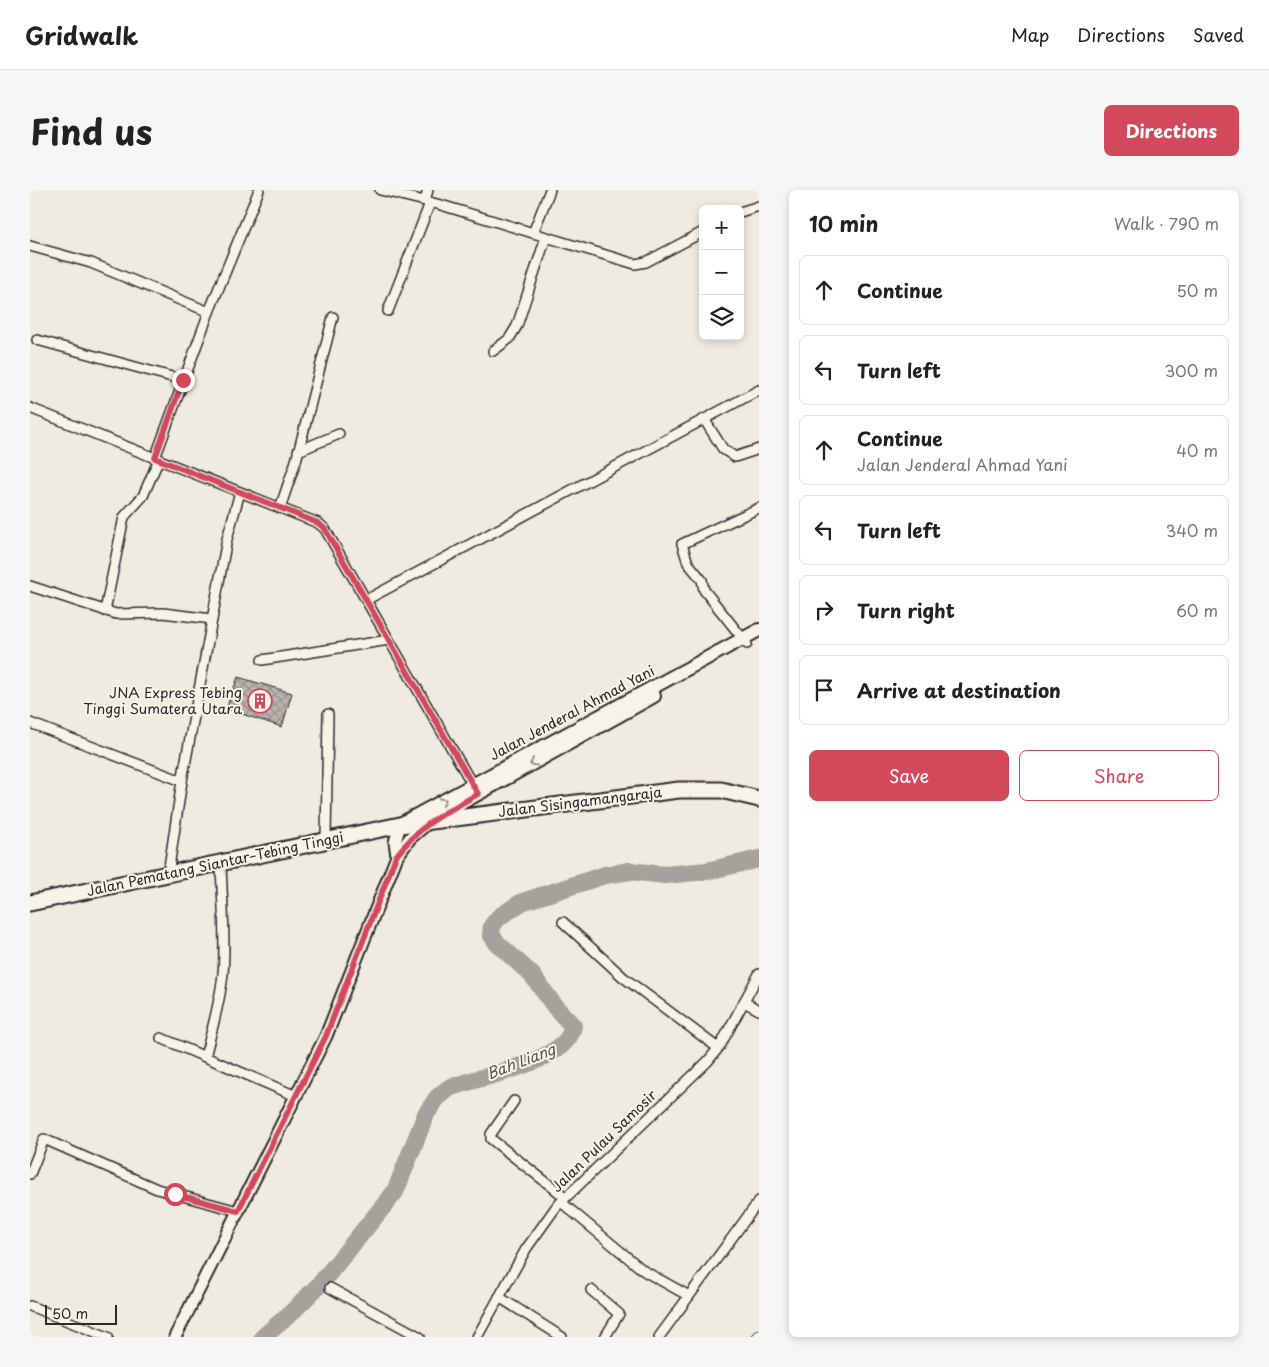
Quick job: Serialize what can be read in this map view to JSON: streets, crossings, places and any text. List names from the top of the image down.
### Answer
{
  "streets": {
    "highway": ["Jalan Sisingamangaraja", "Jalan Pematang Siantar–Tebing Tinggi"],
    "main road": ["Jalan Jenderal Ahmad Yani"],
    "street": ["Jalan Pulau Samosir"]
  },
  "crossings": [
    ["Jalan Jenderal Ahmad Yani", "Jalan Sisingamangaraja"],
    ["Jalan Jenderal Ahmad Yani", "Jalan Pematang Siantar–Tebing Tinggi"],
    ["Jalan Sisingamangaraja", "Jalan Pematang Siantar–Tebing Tinggi"]
  ],
  "water": ["Bah Liang"],
  "places": {
    "building": ["JNA Express Tebing Tinggi Sumatera Utara"]
  },
  "scale_bar": "50 m",
  "page": {
    "header": "Gridwalk",
    "nav": ["Map", "Directions", "Saved"],
    "title": "Find us",
    "buttons": [
      "Directions",
      ["Save", "Share"]
    ],
    "heading": ["10 min", "Walk · 790 m"],
    "map_buttons": ["+", "−"],
    "list": [
      ["Continue", "50 m"],
      ["Turn left", "300 m"],
      ["Continue", "Jalan Jenderal Ahmad Yani", "40 m"],
      ["Turn left", "340 m"],
      ["Turn right", "60 m"],
      "Arrive at destination"
    ],
    "scale": "50 m"
  }
}
